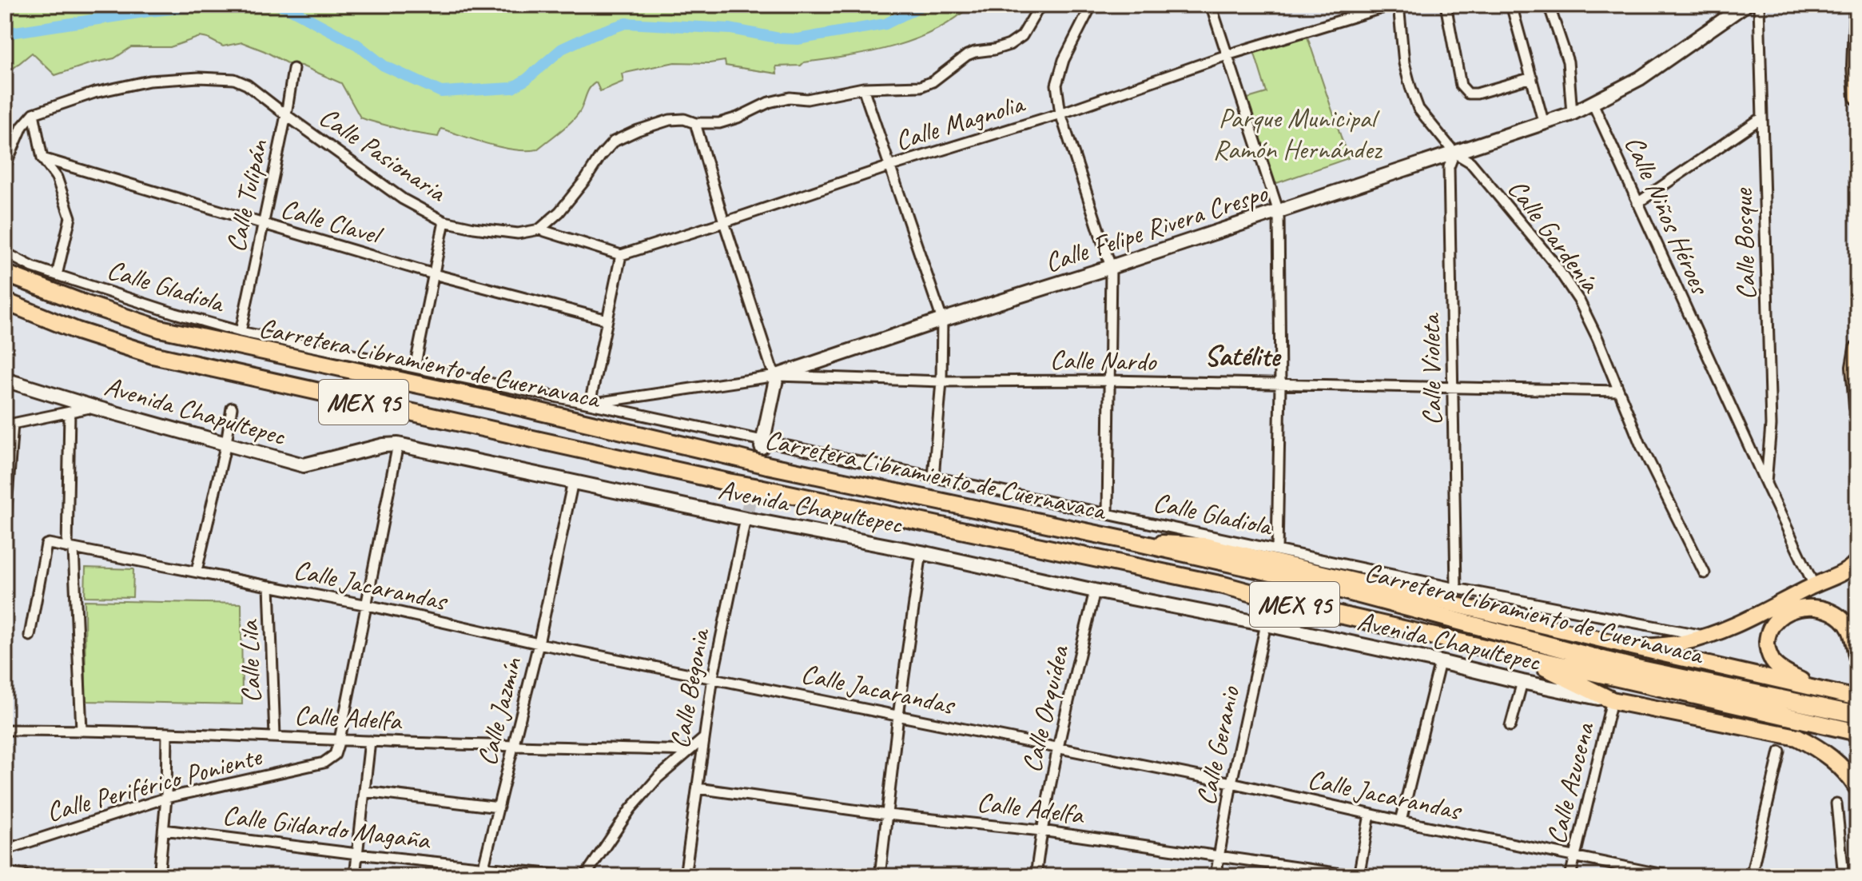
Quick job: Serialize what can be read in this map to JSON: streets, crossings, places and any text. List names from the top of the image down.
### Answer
{
  "streets": {
    "highway": ["Carretera Libramiento de Cuernavaca", "MEX 95"],
    "street": [
      "Calle Magnolia",
      "Calle Pasionaria",
      "Calle Tulipán",
      "Calle Niños Héroes",
      "Calle Clavel",
      "Calle Felipe Rivera Crespo",
      "Calle Gardenía",
      "Calle Bosque",
      "Calle Gladiola",
      "Calle Nardo",
      "Calle Violeta",
      "Avenida Chapultepec",
      "Calle Jacarandas",
      "Calle Lila",
      "Calle Begonia",
      "Calle Orquídea",
      "Calle Jazmín",
      "Calle Adelfa",
      "Calle Geranio",
      "Calle Periférico Poniente",
      "Calle Azucena",
      "Calle Gildardo Magaña"
    ]
  },
  "crossings": [
    ["Calle Pasionaria", "Calle Tulipán"],
    ["Calle Tulipán", "Calle Clavel"],
    ["Calle Tulipán", "Calle Gladiola"],
    ["Calle Niños Héroes", "Calle Felipe Rivera Crespo"],
    ["Calle Niños Héroes", "Calle Bosque"],
    ["Calle Felipe Rivera Crespo", "Calle Gardenía"],
    ["Calle Felipe Rivera Crespo", "Calle Nardo"],
    ["Calle Felipe Rivera Crespo", "Calle Violeta"],
    ["Calle Gardenía", "Calle Nardo"],
    ["Calle Gardenía", "Calle Violeta"],
    ["Calle Gladiola", "Calle Nardo"],
    ["Calle Gladiola", "Calle Violeta"],
    ["Calle Nardo", "Calle Violeta"],
    ["Carretera Libramiento de Cuernavaca", "MEX 95"],
    ["Avenida Chapultepec", "Calle Begonia"],
    ["Avenida Chapultepec", "Calle Orquídea"],
    ["Avenida Chapultepec", "Calle Jazmín"],
    ["Avenida Chapultepec", "Calle Geranio"],
    ["Avenida Chapultepec", "Calle Azucena"],
    ["Calle Jacarandas", "Calle Lila"],
    ["Calle Jacarandas", "Calle Begonia"],
    ["Calle Jacarandas", "Calle Orquídea"],
    ["Calle Jacarandas", "Calle Jazmín"],
    ["Calle Jacarandas", "Calle Geranio"],
    ["Calle Jacarandas", "Calle Azucena"],
    ["Calle Lila", "Calle Adelfa"],
    ["Calle Begonia", "Calle Adelfa"],
    ["Calle Orquídea", "Calle Adelfa"],
    ["Calle Jazmín", "Calle Adelfa"],
    ["Calle Jazmín", "Calle Gildardo Magaña"],
    ["Calle Adelfa", "Calle Geranio"],
    ["Calle Adelfa", "Calle Periférico Poniente"]
  ],
  "districts": ["Satélite"],
  "parks": ["Parque Municipal Ramón Hernández"]
}
